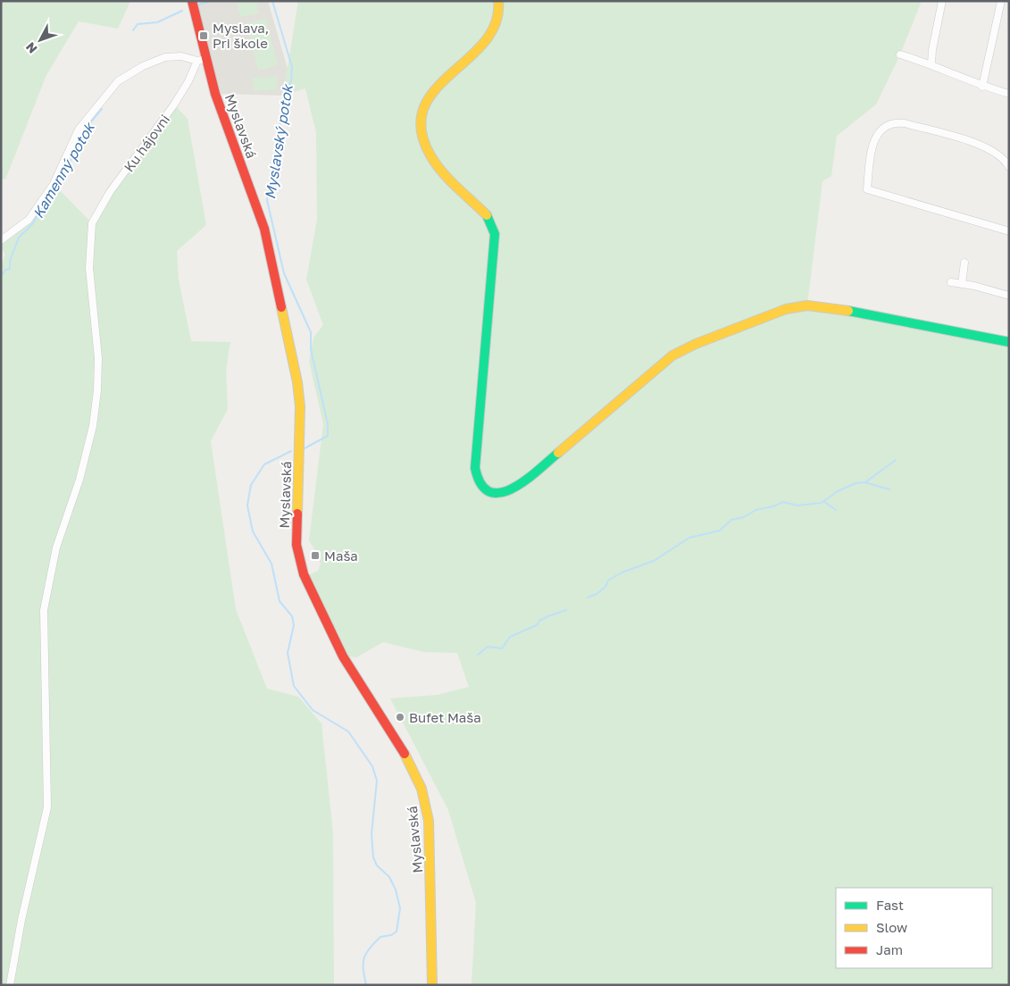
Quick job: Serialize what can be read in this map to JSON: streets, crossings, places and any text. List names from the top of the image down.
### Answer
{
  "streets": {
    "street": ["Myslavská", "Ku hájovni"]
  },
  "crossings": [
    ["Myslavská", "Ku hájovni"]
  ],
  "water": ["Myslavský potok", "Kamenný potok"],
  "places": {
    "transit": ["Myslava, Pri škole", "Maša"],
    "other": ["Bufet Maša"]
  },
  "legend": ["Fast", "Slow", "Jam"],
  "north": "bottom left"
}
